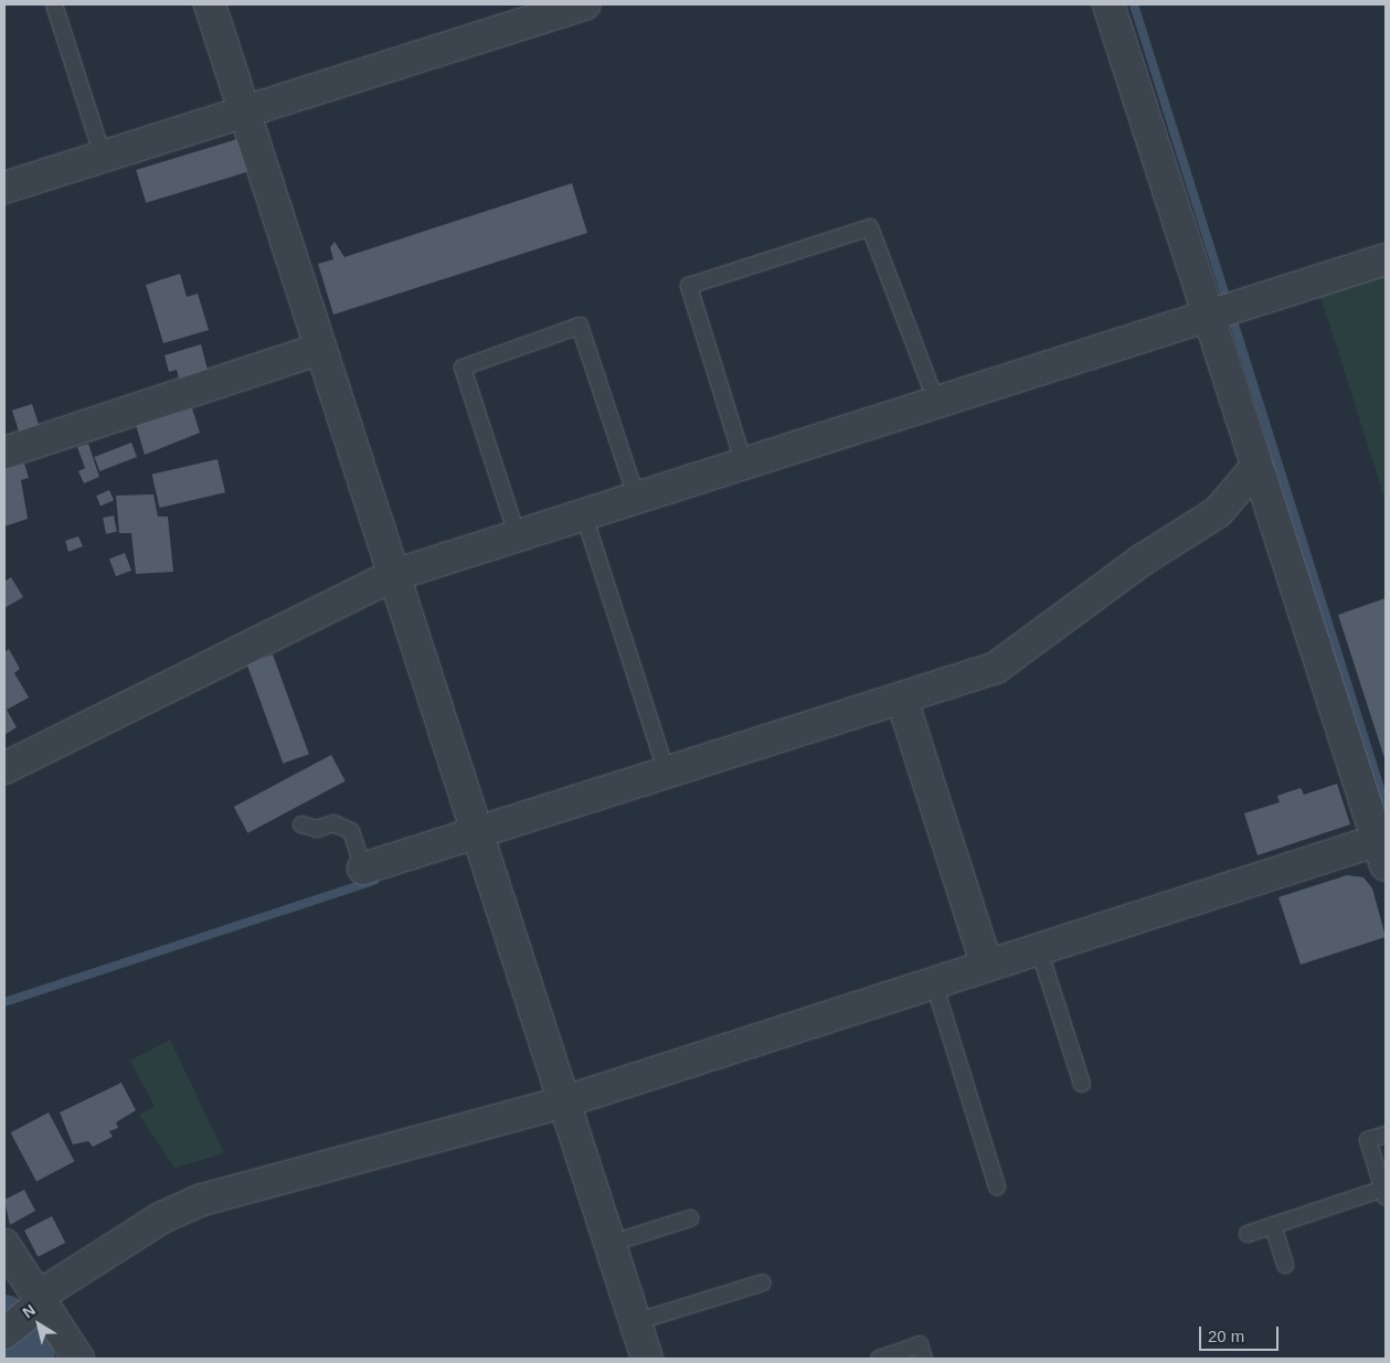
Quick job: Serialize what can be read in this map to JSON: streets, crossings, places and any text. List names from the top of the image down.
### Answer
{
  "scale_bar": "20 m",
  "north": "top left"
}
